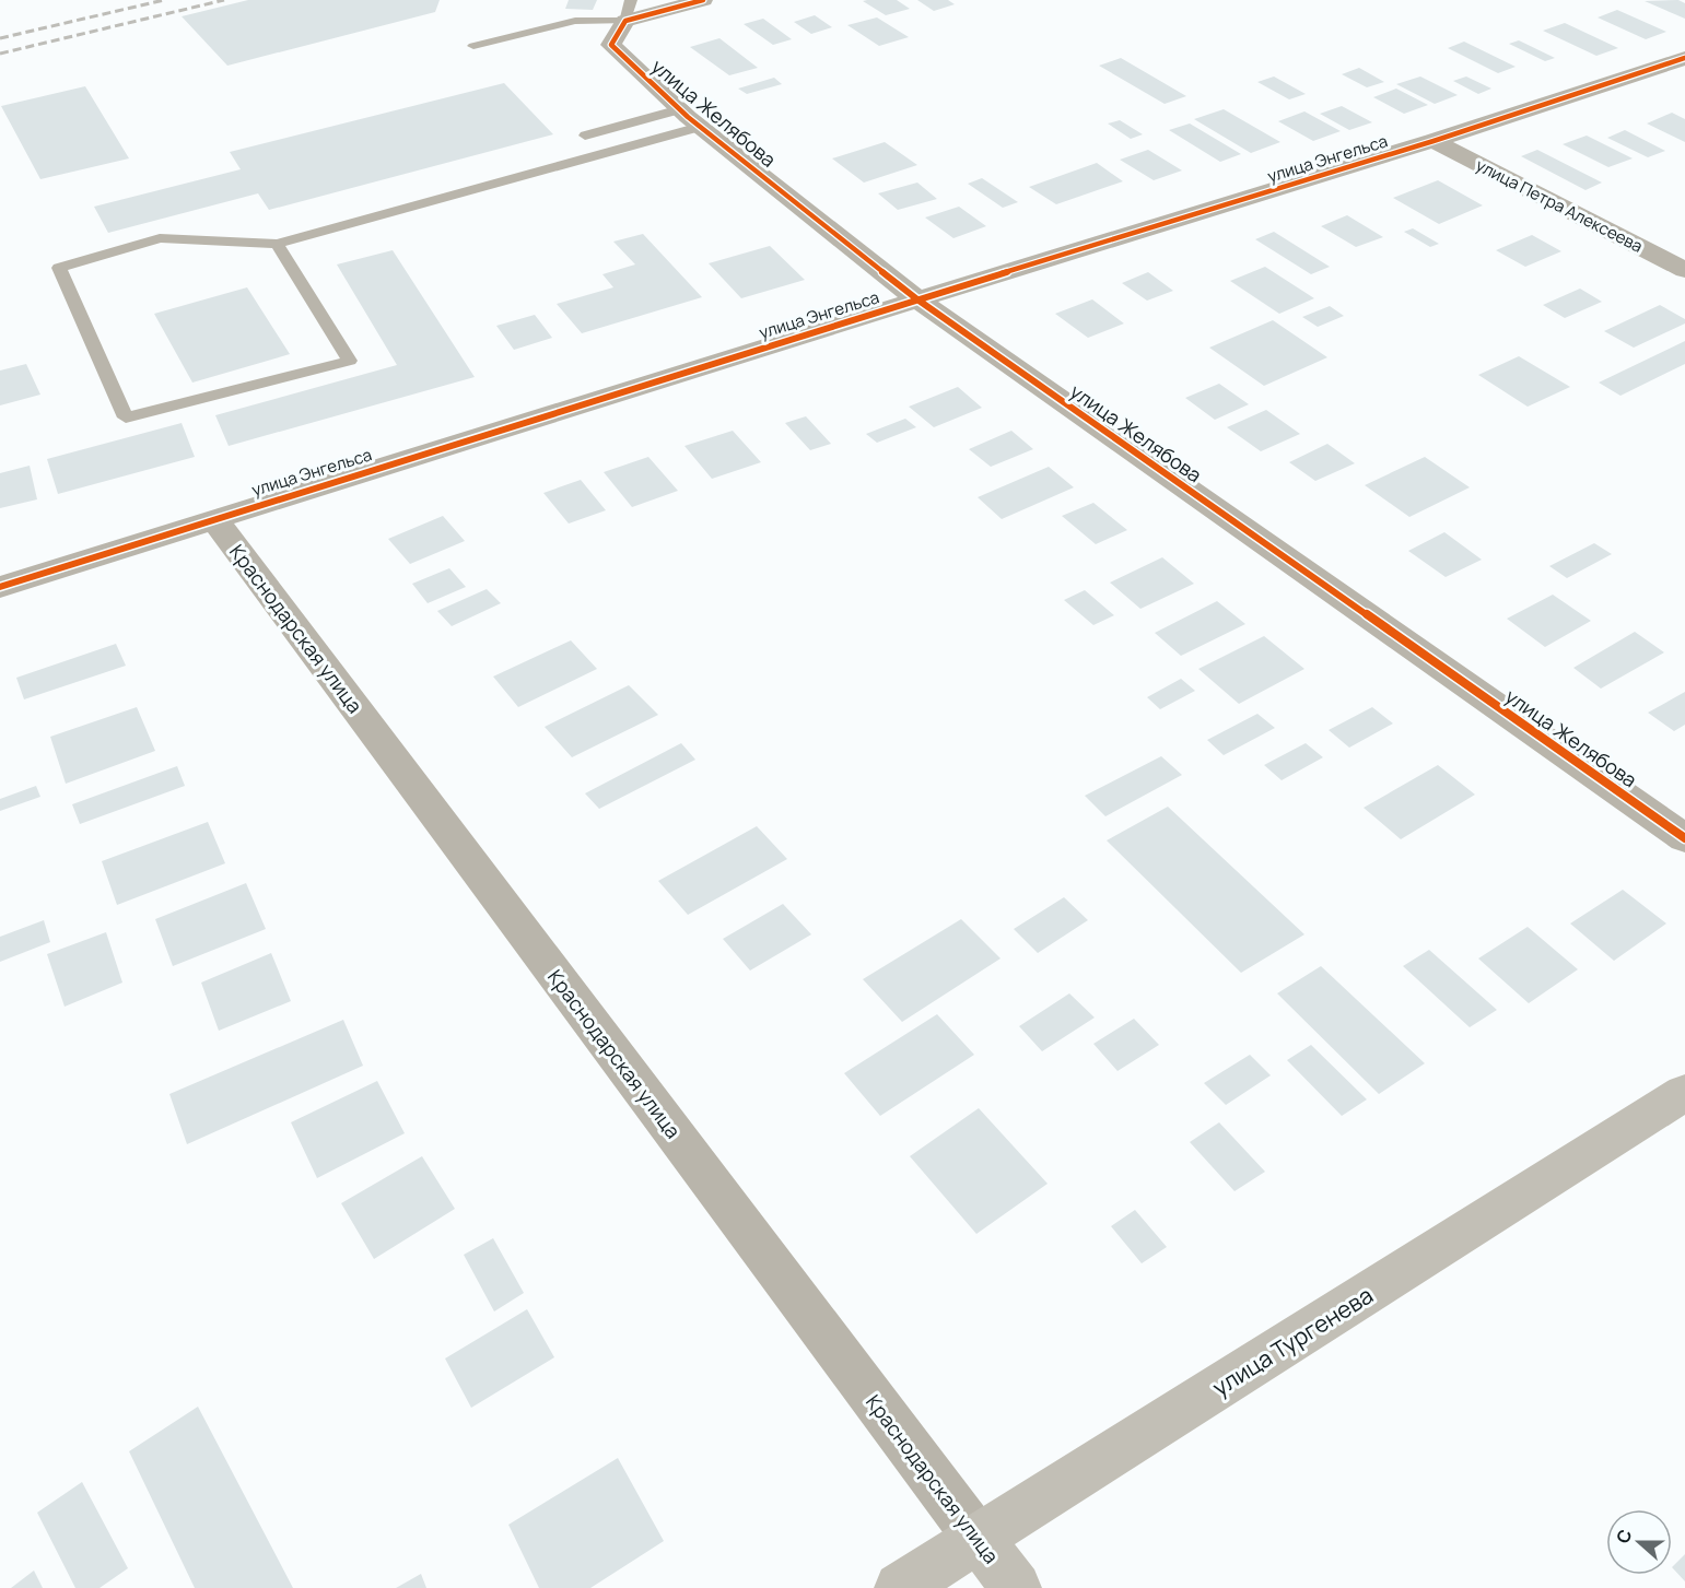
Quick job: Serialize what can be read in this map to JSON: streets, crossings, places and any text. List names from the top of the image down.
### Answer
{
  "streets": {
    "main road": ["Краснодарская улица", "улица Тургенева"],
    "street": ["улица Желябова", "улица Энгельса", "улица Петра Алексеева"]
  },
  "crossings": [
    ["улица Желябова", "улица Энгельса"],
    ["улица Энгельса", "улица Петра Алексеева"],
    ["улица Энгельса", "Краснодарская улица"],
    ["Краснодарская улица", "улица Тургенева"]
  ],
  "north": "left"
}
